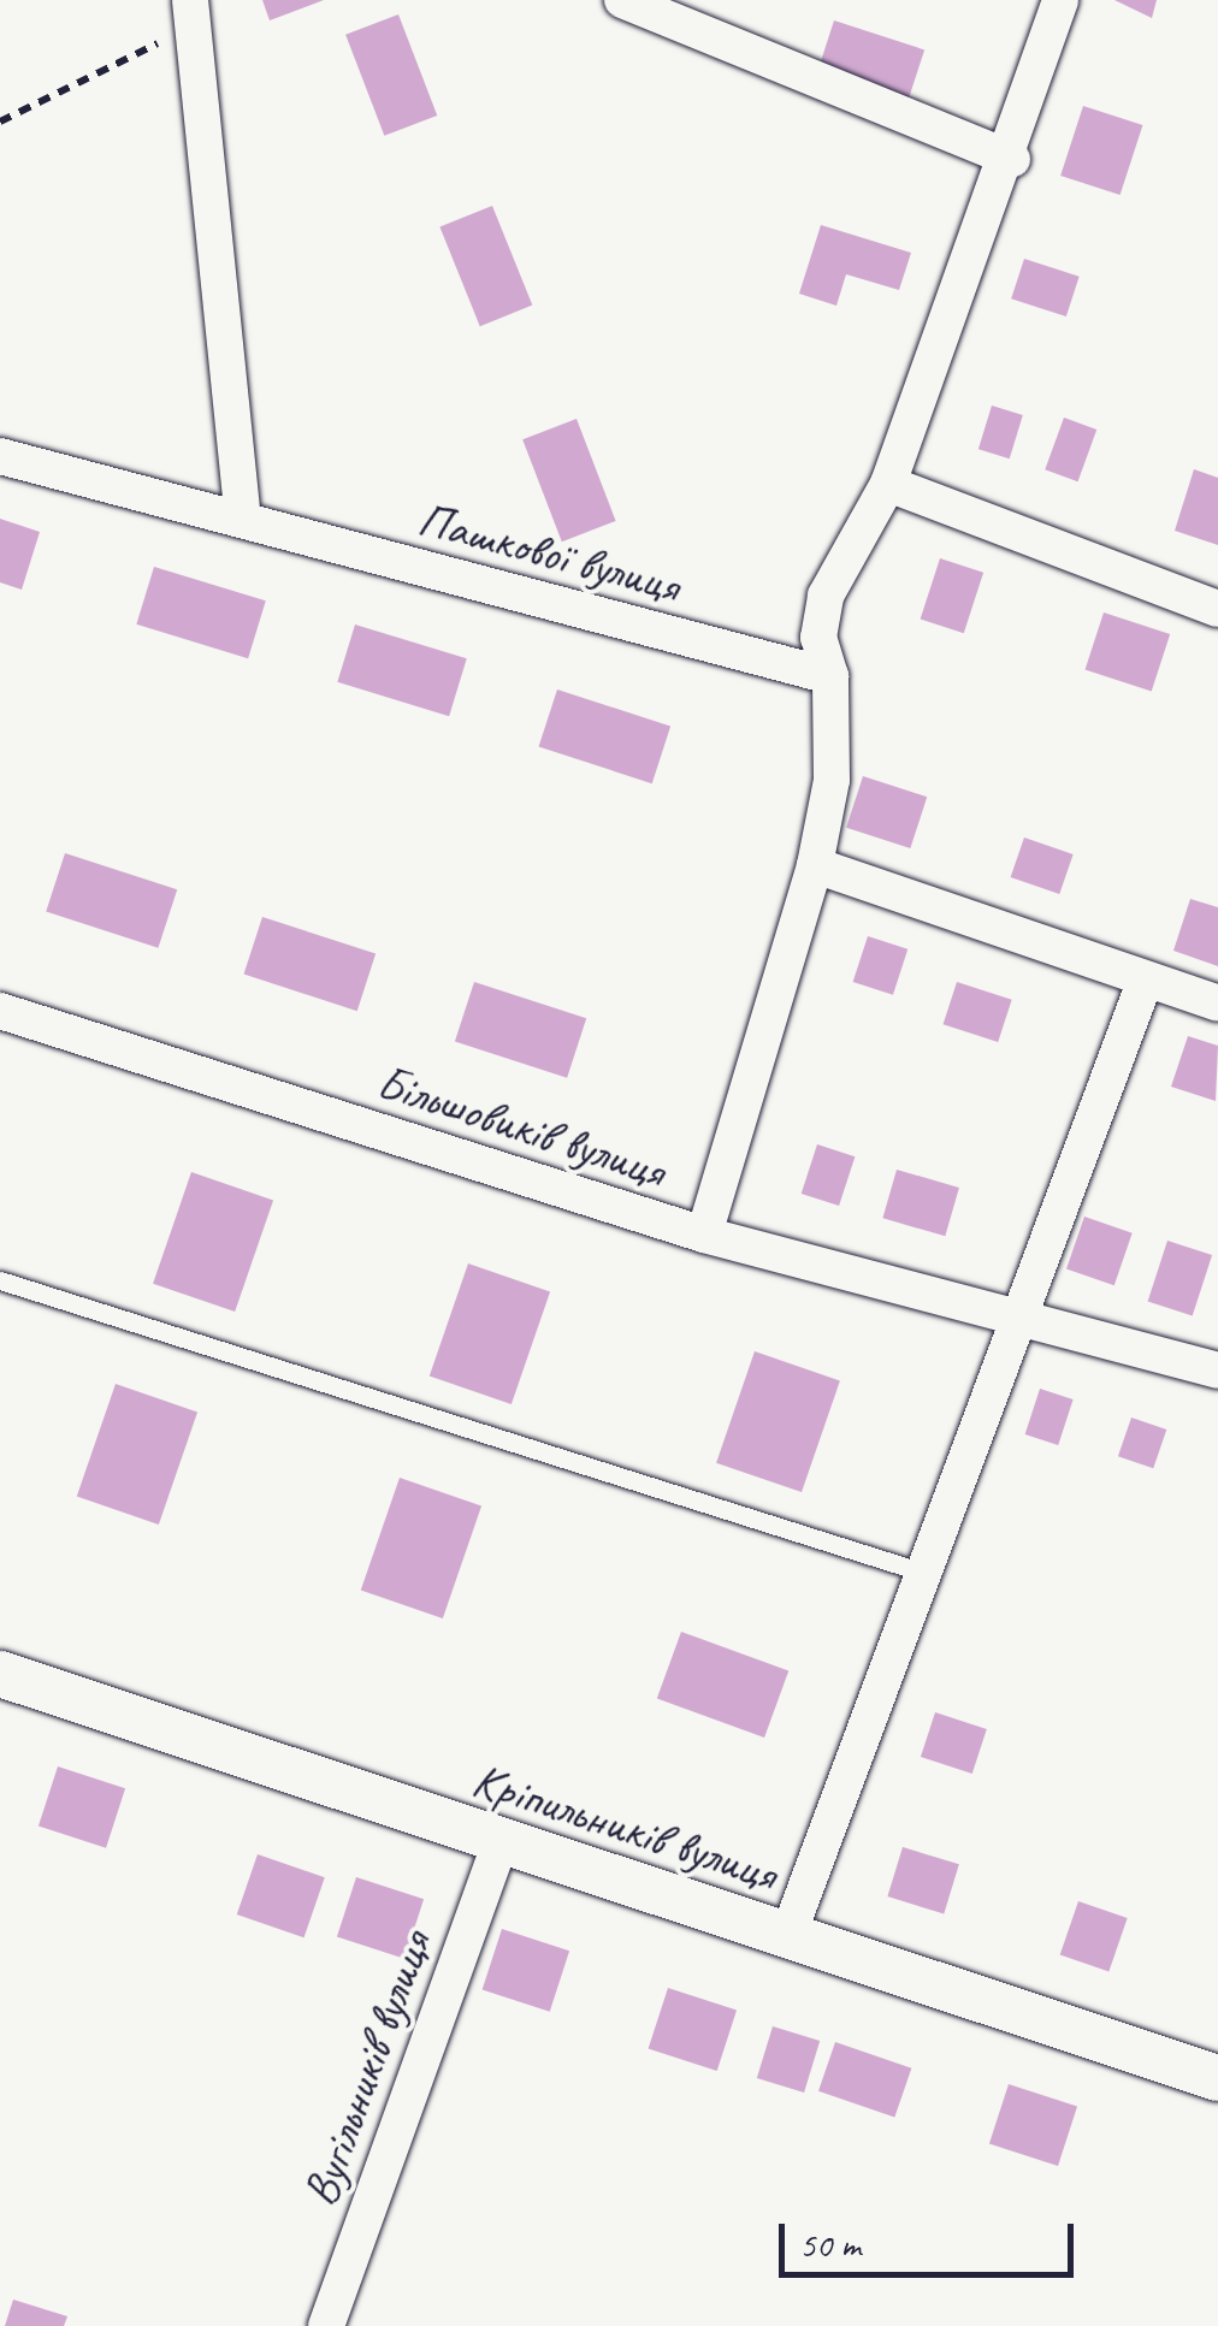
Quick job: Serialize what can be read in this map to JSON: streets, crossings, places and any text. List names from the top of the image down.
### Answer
{
  "streets": {
    "street": [
      "Пашкової вулиця",
      "Більшовиків вулиця",
      "Кріпильників вулиця",
      "Вугільників вулиця"
    ]
  },
  "crossings": [
    ["Кріпильників вулиця", "Вугільників вулиця"]
  ],
  "scale_bar": "50 m"
}
